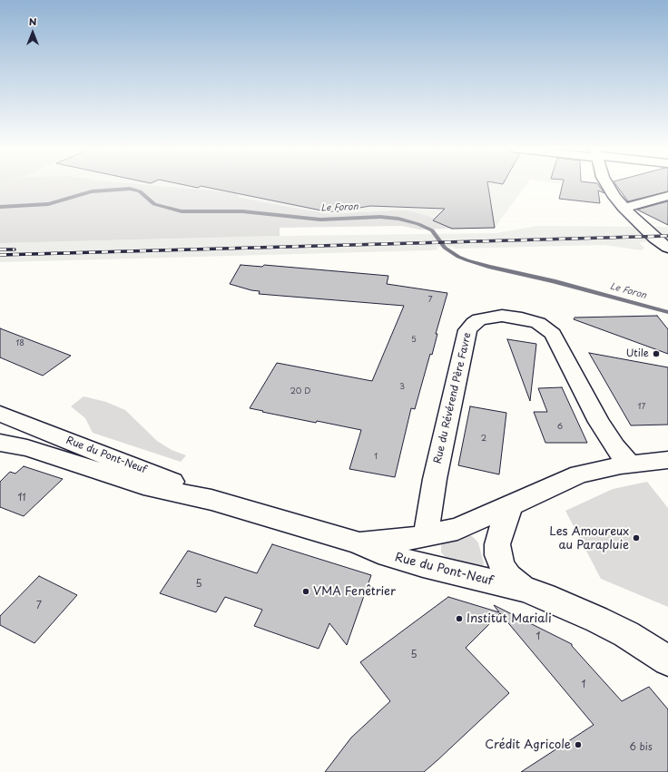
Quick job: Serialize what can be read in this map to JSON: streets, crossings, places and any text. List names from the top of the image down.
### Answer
{
  "streets": {
    "street": ["Rue du Révérend Père Favre", "Rue du Pont-Neuf"]
  },
  "water": ["Le Foron"],
  "places": [
    "Utile",
    "Les Amoureux au Parapluie",
    "VMA Fenêtrier",
    "Institut Mariali",
    "Crédit Agricole"
  ],
  "house_numbers": [
    "7",
    "5",
    "18",
    "3",
    "20 D",
    "17",
    "6",
    "2",
    "1",
    "11",
    "5",
    "7",
    "1",
    "5",
    "1",
    "6 bis"
  ],
  "north": "top"
}
